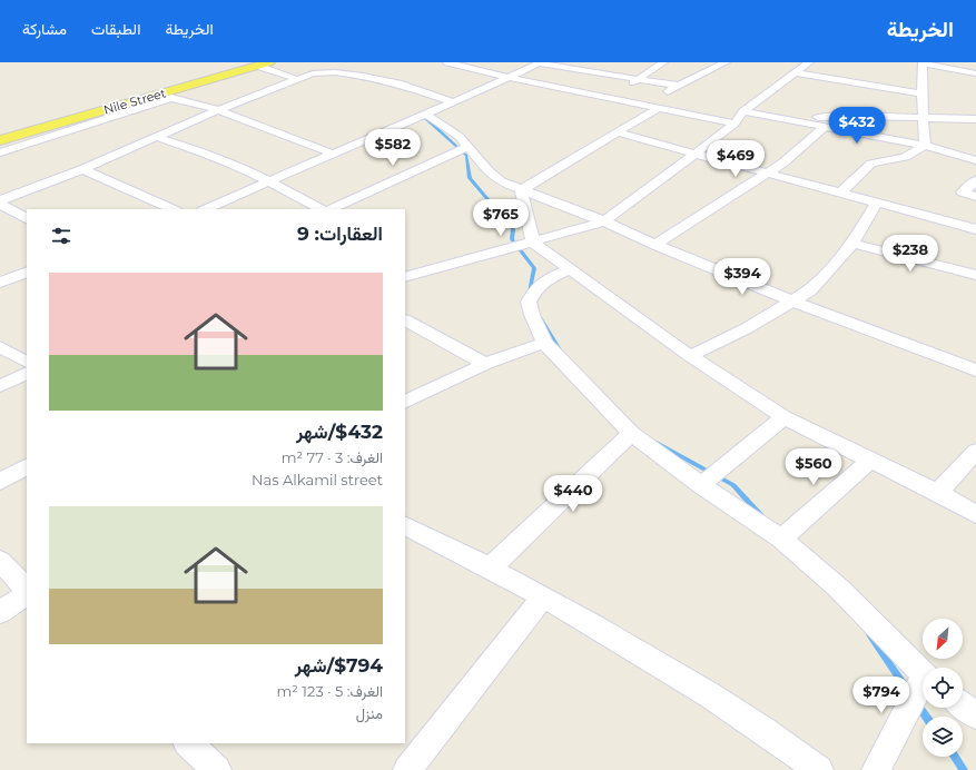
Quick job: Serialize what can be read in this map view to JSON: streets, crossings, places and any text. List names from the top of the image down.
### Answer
{
  "streets": {
    "main road": ["Nile Street"]
  },
  "north": "bottom left",
  "page": {
    "header": "الخريطة",
    "nav": ["الخريطة", "الطبقات", "مشاركة"],
    "price": [
      "$432",
      "$582",
      "$469",
      "$765",
      "$238",
      "$394",
      "$560",
      "$440",
      "$794"
    ],
    "heading": "العقارات: 9",
    "list": [
      {
        "name": "$432/شهر",
        "note": "الغرف: 3 · 77 m² · Nas Alkamil street"
      },
      {
        "name": "$794/شهر",
        "note": "الغرف: 5 · 123 m² · منزل"
      }
    ]
  }
}
